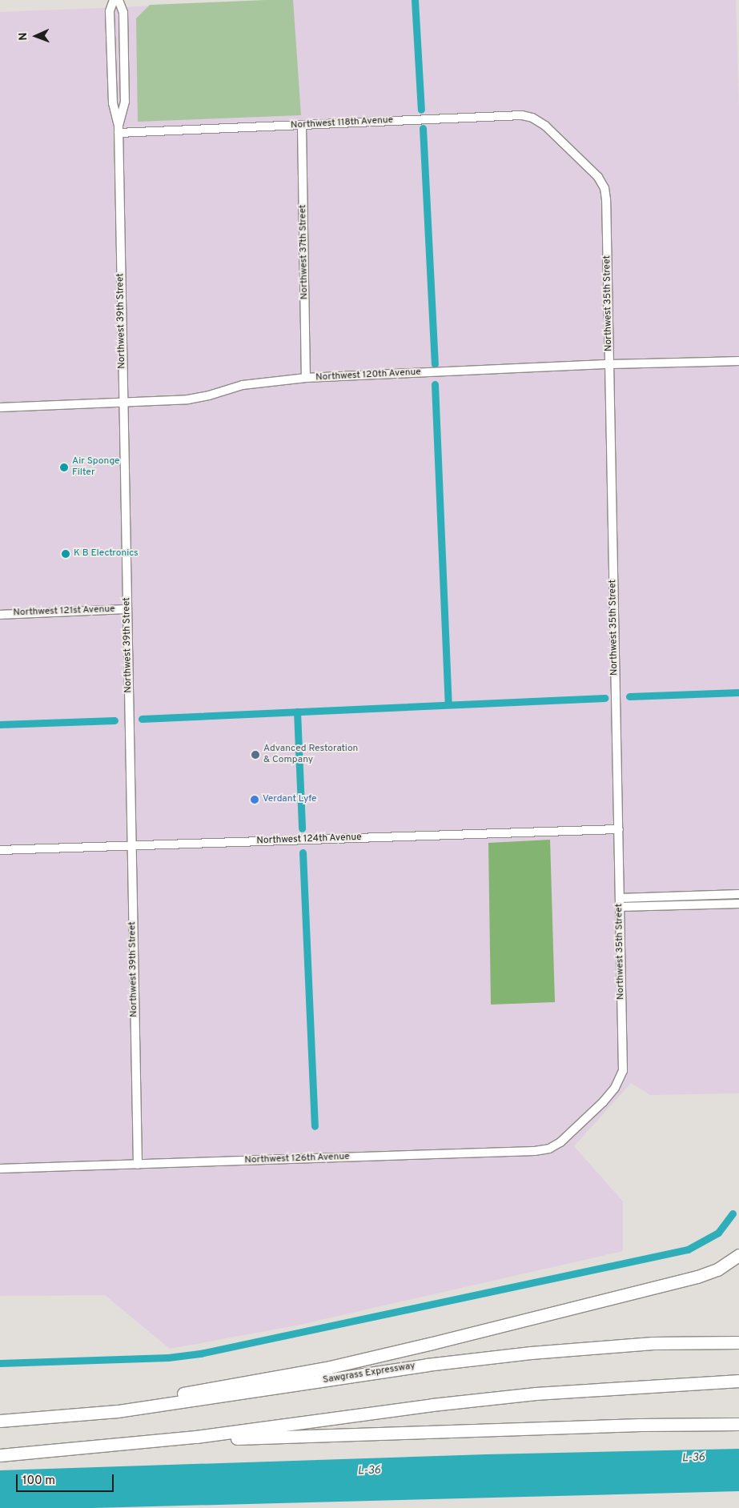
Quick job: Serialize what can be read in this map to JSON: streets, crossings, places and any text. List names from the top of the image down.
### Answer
{
  "streets": {
    "highway": ["Sawgrass Expressway"],
    "street": [
      "Northwest 118th Avenue",
      "Northwest 37th Street",
      "Northwest 35th Street",
      "Northwest 39th Street",
      "Northwest 120th Avenue",
      "Northwest 121st Avenue",
      "Northwest 124th Avenue",
      "Northwest 126th Avenue"
    ]
  },
  "crossings": [
    ["Northwest 118th Avenue", "Northwest 37th Street"],
    ["Northwest 118th Avenue", "Northwest 35th Street"],
    ["Northwest 118th Avenue", "Northwest 39th Street"],
    ["Northwest 37th Street", "Northwest 120th Avenue"],
    ["Northwest 35th Street", "Northwest 120th Avenue"],
    ["Northwest 35th Street", "Northwest 124th Avenue"],
    ["Northwest 35th Street", "Northwest 126th Avenue"],
    ["Northwest 39th Street", "Northwest 120th Avenue"],
    ["Northwest 39th Street", "Northwest 121st Avenue"],
    ["Northwest 39th Street", "Northwest 124th Avenue"],
    ["Northwest 39th Street", "Northwest 126th Avenue"]
  ],
  "water": ["L-36"],
  "places": [
    "Air Sponge Filter",
    "K B Electronics",
    "Advanced Restoration & Company",
    "Verdant Lyfe"
  ],
  "scale_bar": "100 m",
  "north": "left"
}
